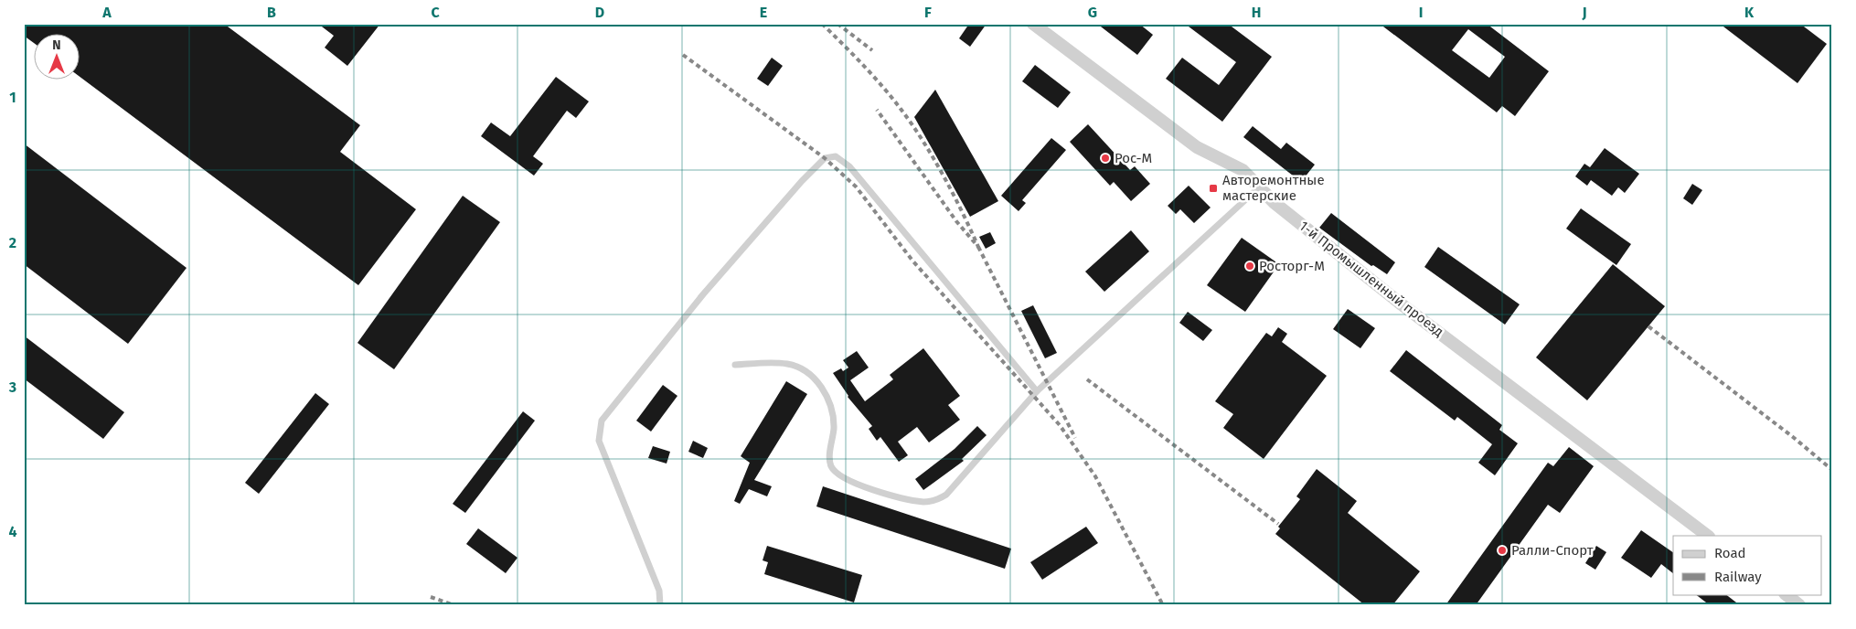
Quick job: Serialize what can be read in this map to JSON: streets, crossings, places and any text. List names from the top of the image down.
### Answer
{
  "streets": {
    "street": ["1-й Промышленный проезд"]
  },
  "places": {
    "other": ["Рос-М", "Росторг-М", "Ралли-Спорт"],
    "transit": ["Авторемонтные мастерские"]
  },
  "legend": ["Road", "Railway"],
  "north": "top",
  "grid": {
    "columns": [
      "A",
      "B",
      "C",
      "D",
      "E",
      "F",
      "G",
      "H",
      "I",
      "J",
      "K"
    ],
    "rows": [
      "1",
      "2",
      "3",
      "4"
    ]
  }
}
